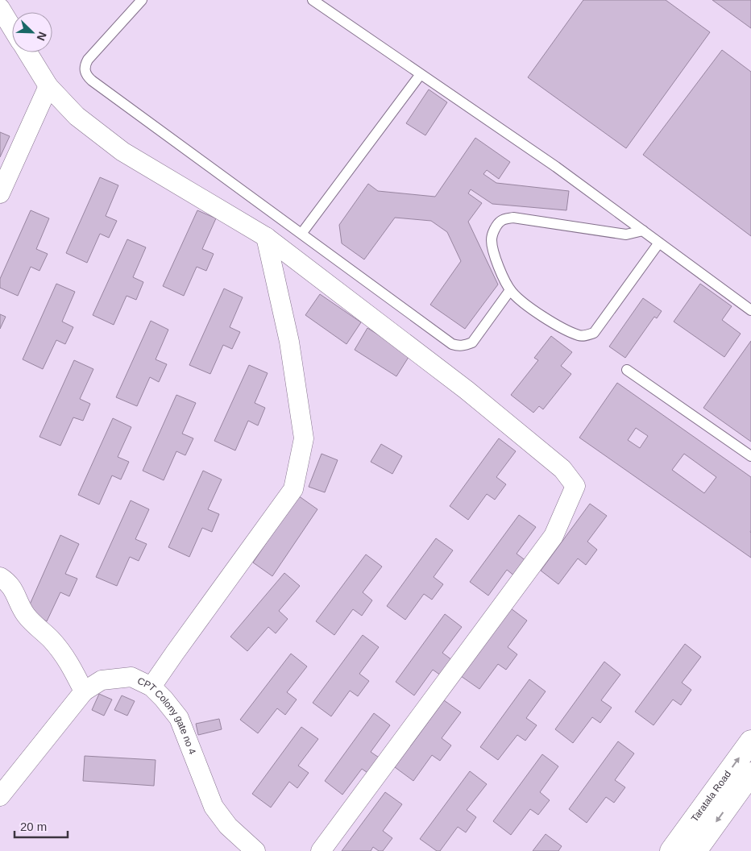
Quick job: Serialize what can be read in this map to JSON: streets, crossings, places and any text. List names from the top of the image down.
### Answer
{
  "streets": {
    "main road": ["Taratala Road"],
    "street": ["CPT Colony gate no 4"]
  },
  "scale_bar": "20 m",
  "north": "bottom right"
}
